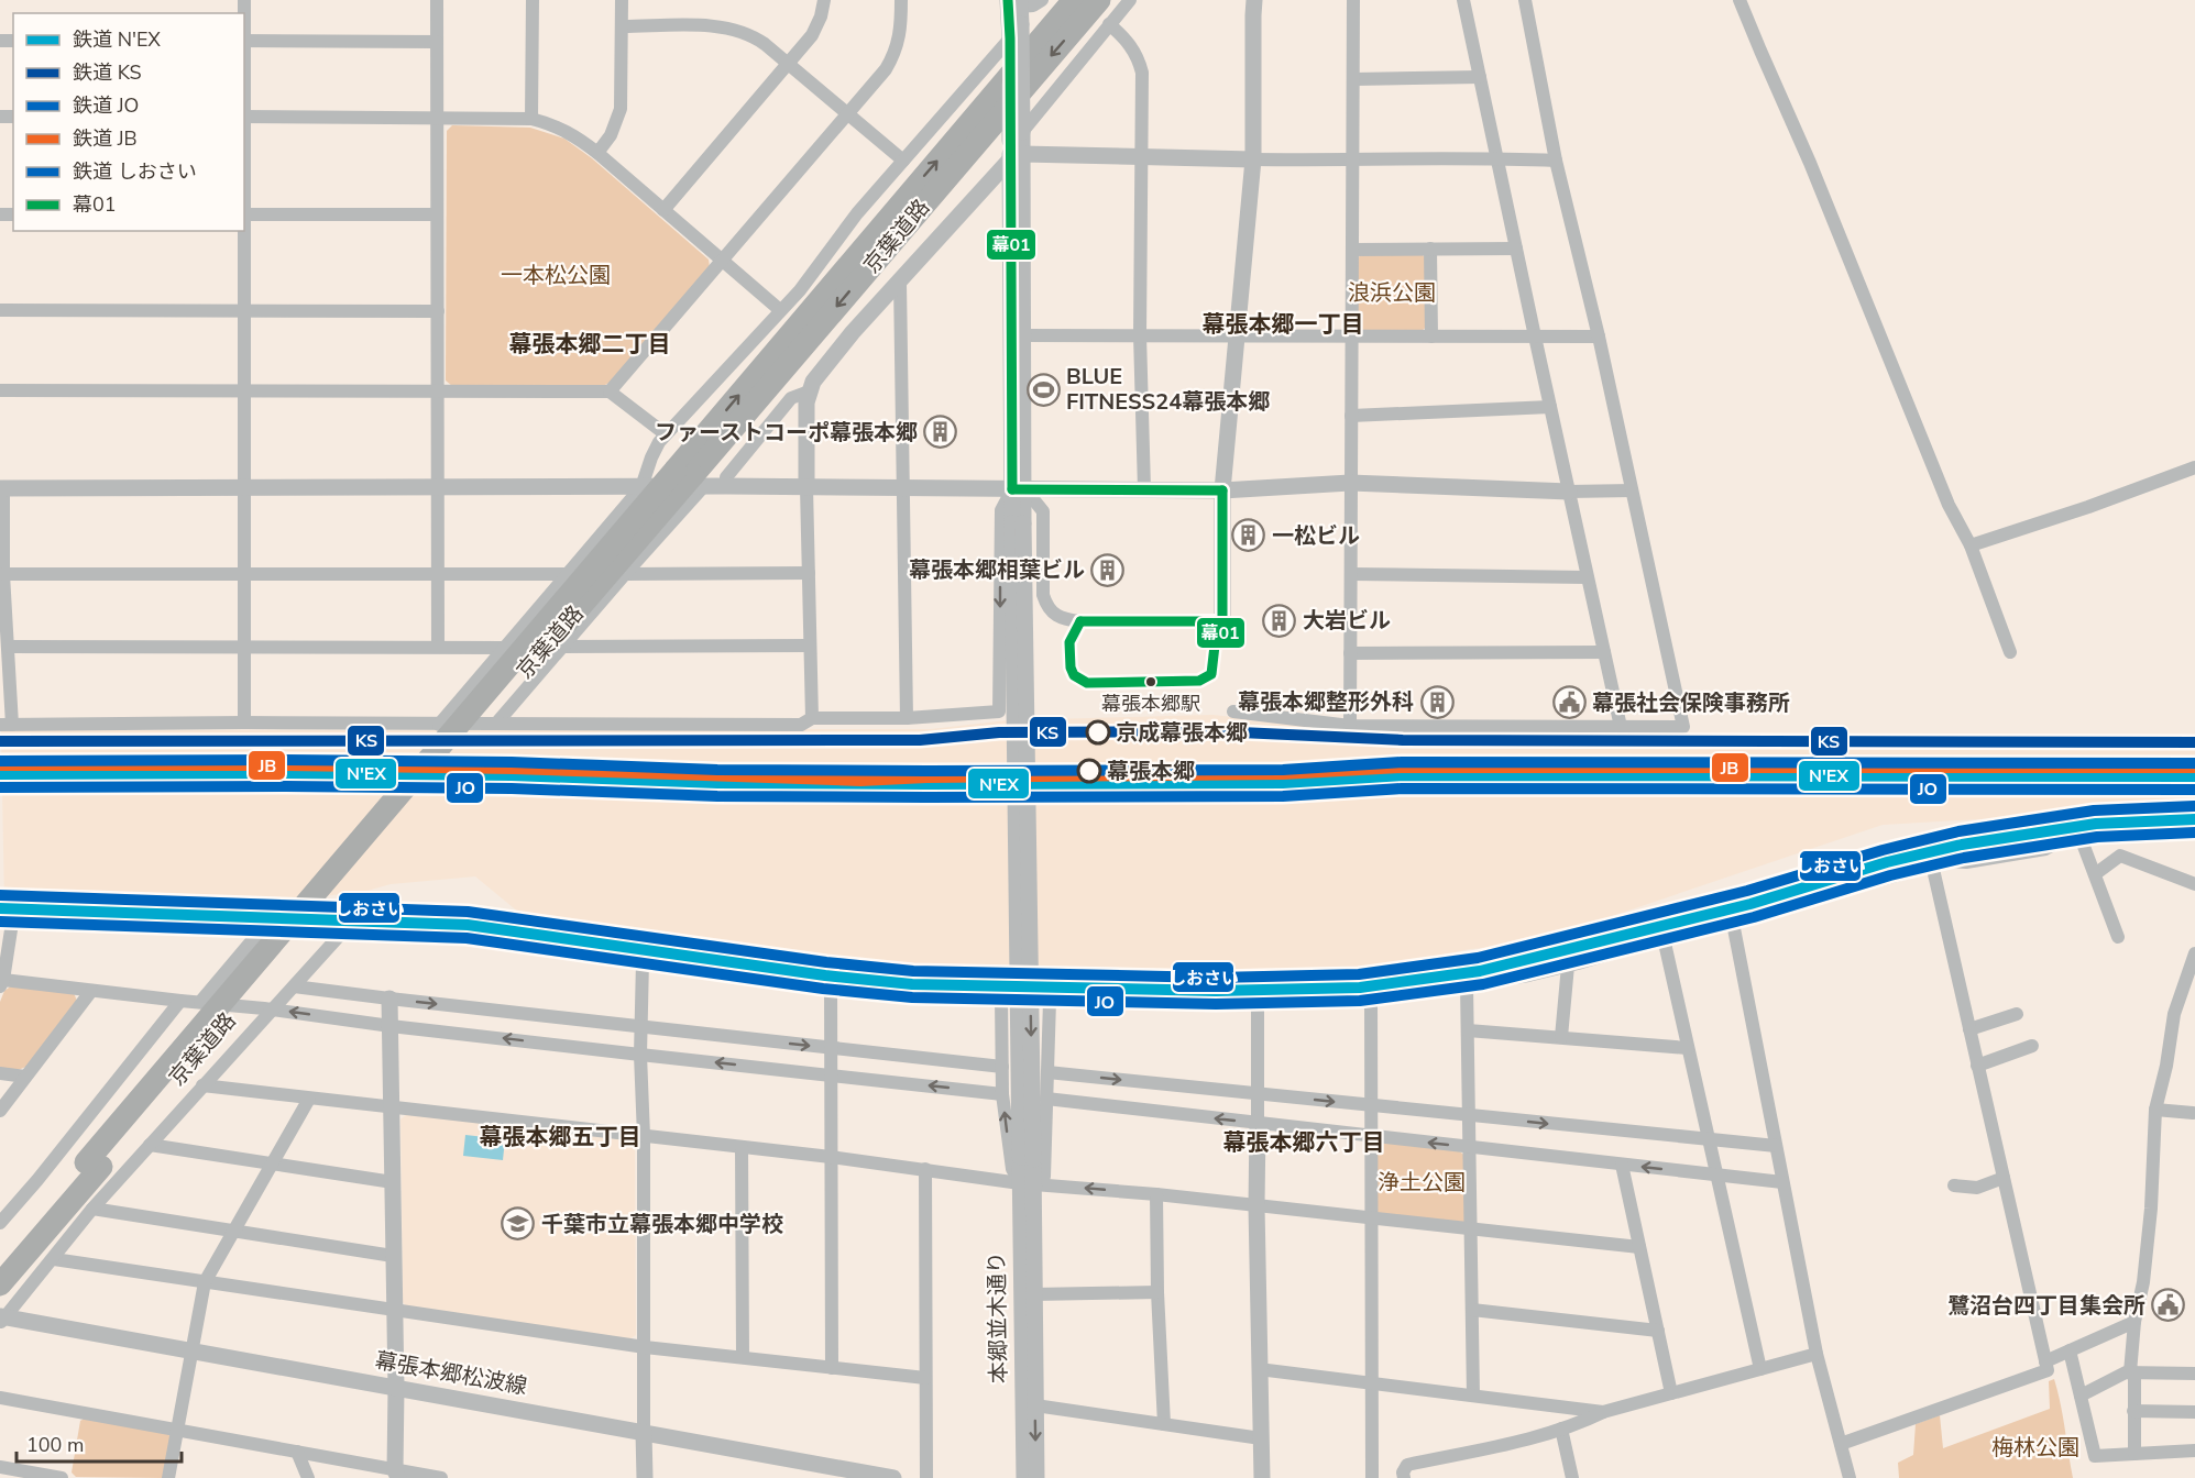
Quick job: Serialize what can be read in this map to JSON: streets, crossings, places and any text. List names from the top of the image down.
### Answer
{
  "streets": {
    "highway": ["京葉道路"],
    "street": ["本郷並木通り", "幕張本郷松波線"]
  },
  "districts": [
    "幕張本郷一丁目",
    "幕張本郷二丁目",
    "幕張本郷五丁目",
    "幕張本郷六丁目"
  ],
  "parks": [
    "一本松公園",
    "浪浜公園",
    "浄土公園",
    "梅林公園"
  ],
  "places": {
    "sports": ["BLUE FITNESS24幕張本郷"],
    "building": [
      "ファーストコーポ幕張本郷",
      "一松ビル",
      "幕張本郷相葉ビル",
      "大岩ビル",
      "幕張本郷整形外科"
    ],
    "other": ["幕張本郷駅", "京成幕張本郷", "幕張本郷"],
    "public building": ["幕張社会保険事務所", "鷺沼台四丁目集会所"],
    "school or university": ["千葉市立幕張本郷中学校"]
  },
  "lines": [
    "transit line 幕01",
    "rail line KS",
    "rail line しおさい",
    "rail line JB",
    "rail line N'EX",
    "rail line JO"
  ],
  "legend": [
    "鉄道 N'EX",
    "鉄道 KS",
    "鉄道 JO",
    "鉄道 JB",
    "鉄道 しおさい",
    "幕01"
  ],
  "scale_bar": "100 m"
}
